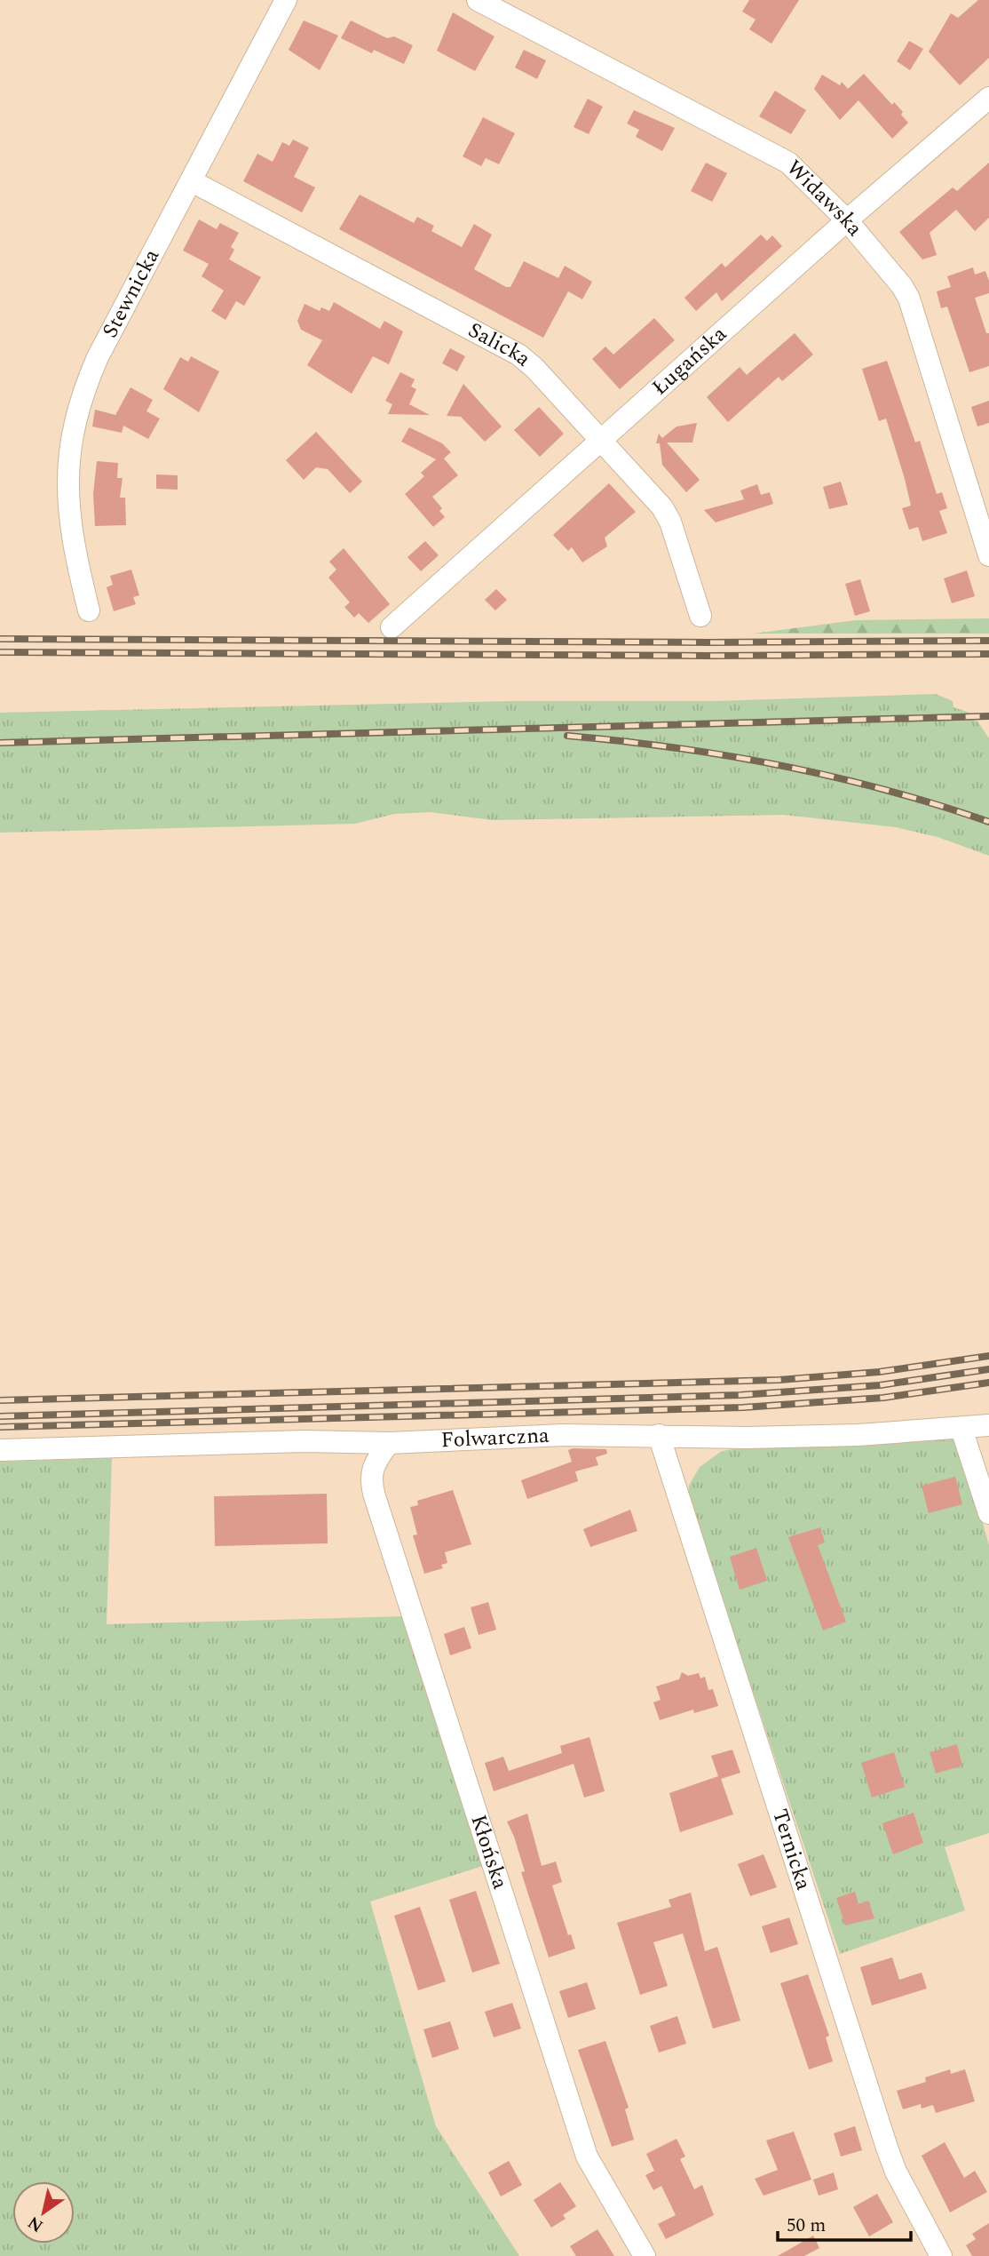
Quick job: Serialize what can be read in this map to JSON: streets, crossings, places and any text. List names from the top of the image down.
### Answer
{
  "streets": {
    "street": [
      "Widawska",
      "Stewnicka",
      "Salicka",
      "Ługańska",
      "Folwarczna",
      "Ternicka",
      "Kłońska"
    ]
  },
  "crossings": [
    ["Widawska", "Ługańska"],
    ["Stewnicka", "Salicka"],
    ["Salicka", "Ługańska"],
    ["Folwarczna", "Ternicka"],
    ["Folwarczna", "Kłońska"]
  ],
  "scale_bar": "50 m",
  "north": "bottom left"
}
